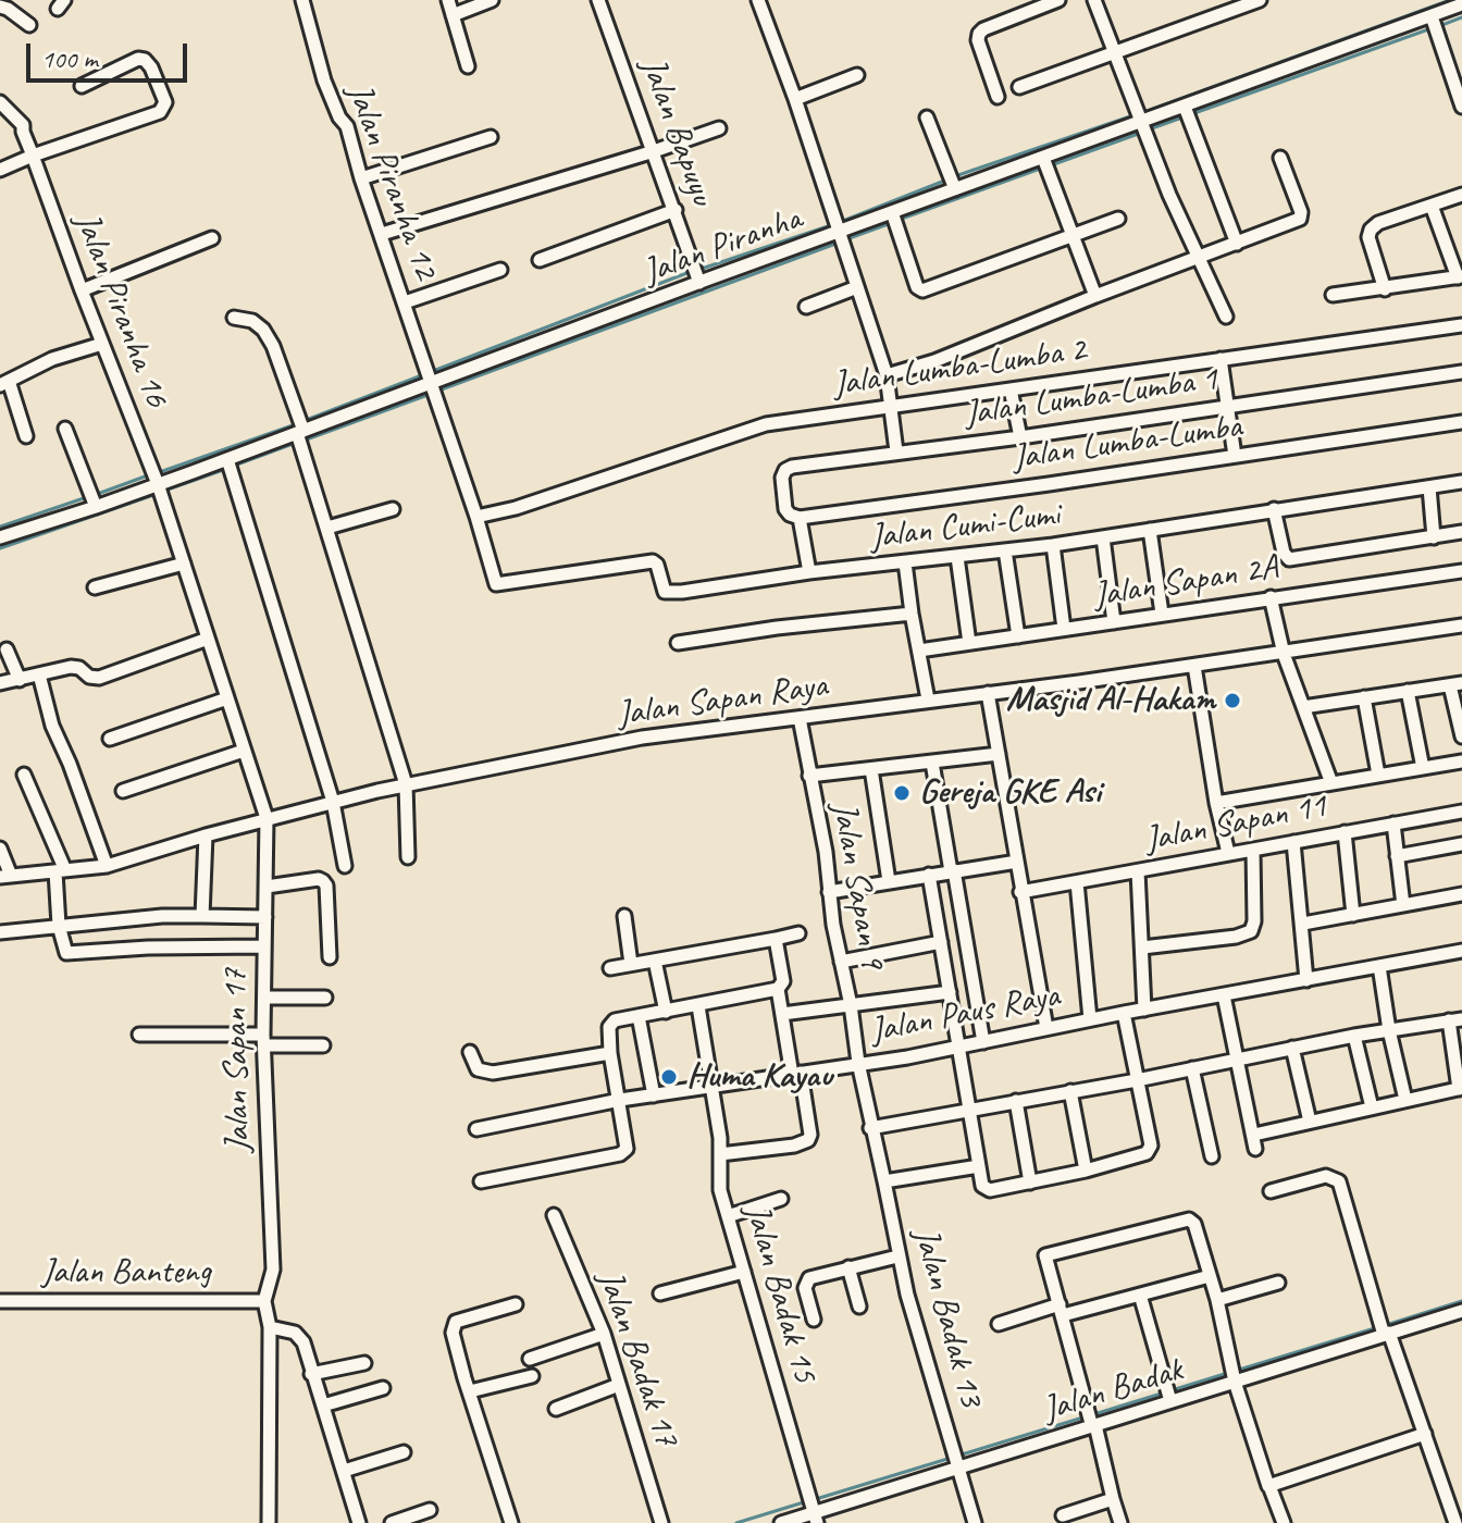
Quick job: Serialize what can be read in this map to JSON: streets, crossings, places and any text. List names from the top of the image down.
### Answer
{
  "streets": {
    "street": [
      "Jalan Bapuyu",
      "Jalan Piranha 12",
      "Jalan Piranha",
      "Jalan Piranha 16",
      "Jalan Lumba-Lumba 2",
      "Jalan Lumba-Lumba 1",
      "Jalan Lumba-Lumba",
      "Jalan Cumi-Cumi",
      "Jalan Sapan 2A",
      "Jalan Sapan Raya",
      "Jalan Sapan 11",
      "Jalan Sapan 9",
      "Jalan Paus Raya",
      "Jalan Sapan 17",
      "Jalan Banteng",
      "Jalan Badak 15",
      "Jalan Badak 13",
      "Jalan Badak 17",
      "Jalan Badak"
    ]
  },
  "crossings": [
    ["Jalan Bapuyu", "Jalan Piranha"],
    ["Jalan Piranha 12", "Jalan Piranha"],
    ["Jalan Piranha 12", "Jalan Lumba-Lumba 2"],
    ["Jalan Piranha 12", "Jalan Cumi-Cumi"],
    ["Jalan Piranha", "Jalan Piranha 16"],
    ["Jalan Piranha 16", "Jalan Sapan 17"],
    ["Jalan Lumba-Lumba 1", "Jalan Lumba-Lumba"],
    ["Jalan Sapan Raya", "Jalan Sapan 9"],
    ["Jalan Sapan Raya", "Jalan Sapan 17"],
    ["Jalan Sapan 9", "Jalan Paus Raya"],
    ["Jalan Sapan 9", "Jalan Badak 13"],
    ["Jalan Paus Raya", "Jalan Badak 15"],
    ["Jalan Paus Raya", "Jalan Badak 13"],
    ["Jalan Sapan 17", "Jalan Banteng"],
    ["Jalan Badak 15", "Jalan Badak"],
    ["Jalan Badak 13", "Jalan Badak"]
  ],
  "places": ["Masjid Al-Hakam", "Gereja GKE Asi", "Huma Kayau"],
  "scale_bar": "100 m"
}
